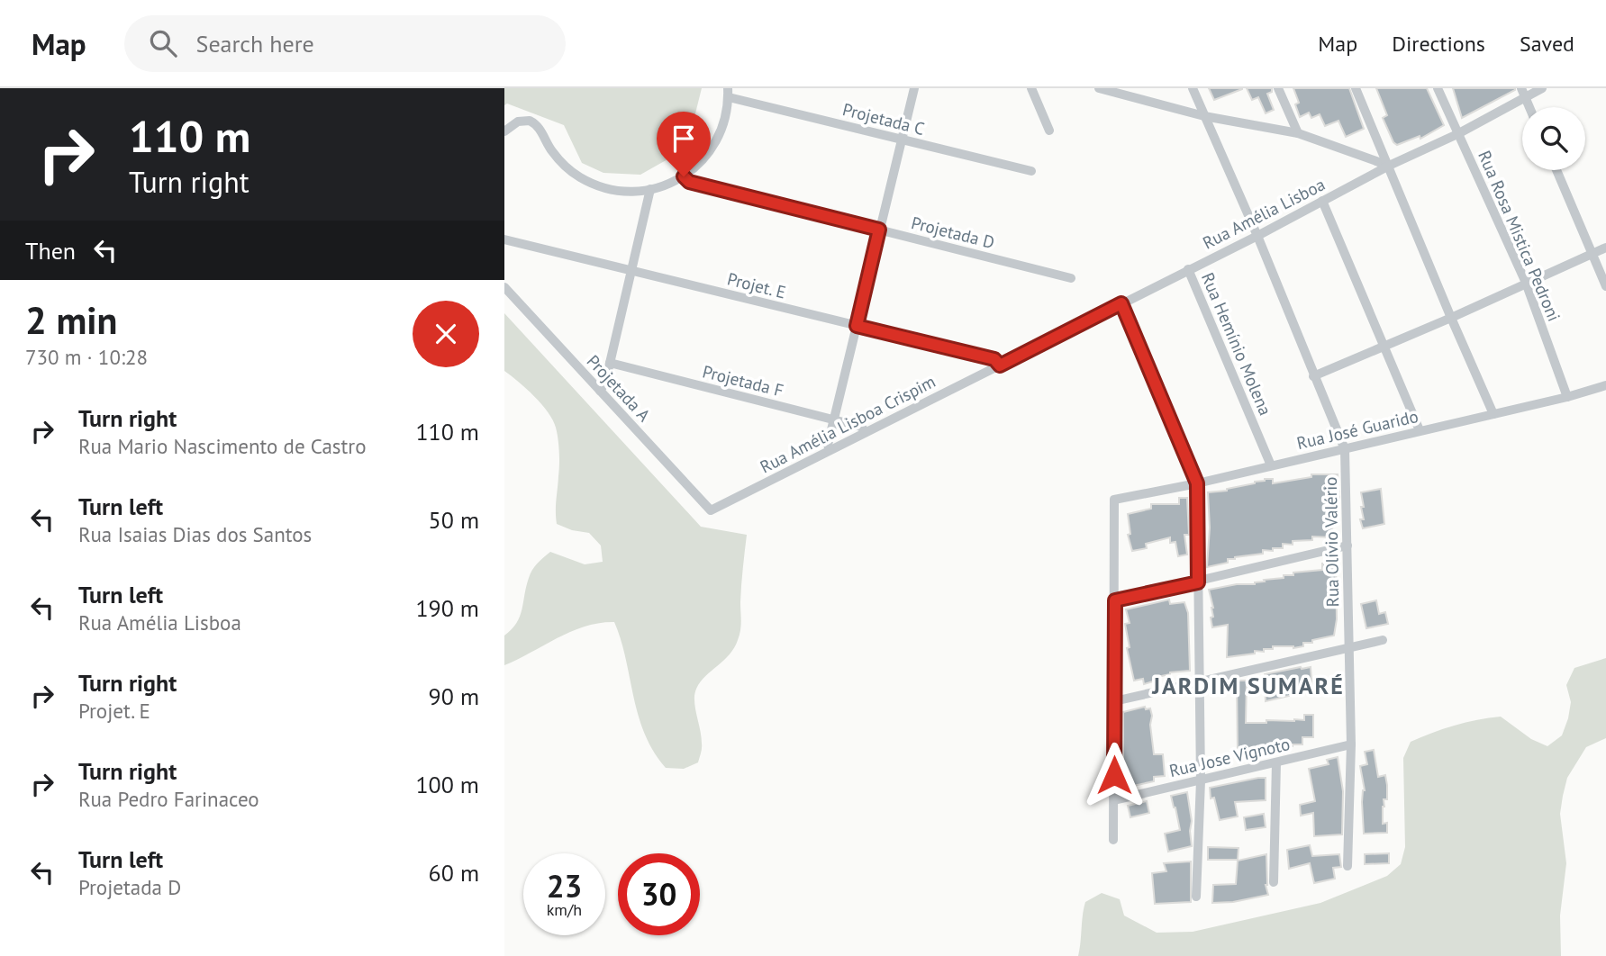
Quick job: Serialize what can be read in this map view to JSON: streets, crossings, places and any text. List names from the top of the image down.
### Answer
{
  "streets": {
    "street": [
      "Projetada C",
      "Rua Amélia Lisboa",
      "Projetada D",
      "Rua Rosa Mistica Pedroni",
      "Projet. E",
      "Rua Hemínio Molena",
      "Projetada F",
      "Projetada A",
      "Rua Amélia Lisboa Crispim",
      "Rua José Guarido",
      "Rua Olívio Valério",
      "Rua Jose Vignoto"
    ]
  },
  "crossings": [
    ["Rua Amélia Lisboa", "Rua Rosa Mistica Pedroni"],
    ["Rua Amélia Lisboa", "Projet. E"],
    ["Rua Amélia Lisboa", "Rua Hemínio Molena"],
    ["Rua Amélia Lisboa", "Rua Amélia Lisboa Crispim"],
    ["Rua Amélia Lisboa", "Rua Olívio Valério"],
    ["Rua Rosa Mistica Pedroni", "Rua José Guarido"],
    ["Projet. E", "Rua Amélia Lisboa Crispim"],
    ["Rua Hemínio Molena", "Rua José Guarido"],
    ["Projetada F", "Rua Amélia Lisboa Crispim"],
    ["Projetada A", "Rua Amélia Lisboa Crispim"],
    ["Rua José Guarido", "Rua Olívio Valério"],
    ["Rua Olívio Valério", "Rua Jose Vignoto"]
  ],
  "districts": ["JARDIM SUMARÉ"],
  "page": {
    "header": "Map",
    "search": "Search here",
    "nav": ["Map", "Directions", "Saved"],
    "turn": ["110 m", "Turn right"],
    "then": "Then",
    "heading": ["2 min", "730 m · 10:28"],
    "list": [
      {
        "name": "Turn right",
        "note": "Rua Mario Nascimento de Castro",
        "value": "110 m"
      },
      {
        "name": "Turn left",
        "note": "Rua Isaias Dias dos Santos",
        "value": "50 m"
      },
      {
        "name": "Turn left",
        "note": "Rua Amélia Lisboa",
        "value": "190 m"
      },
      {
        "name": "Turn right",
        "note": "Projet. E",
        "value": "90 m"
      },
      {
        "name": "Turn right",
        "note": "Rua Pedro Farinaceo",
        "value": "100 m"
      },
      {
        "name": "Turn left",
        "note": "Projetada D",
        "value": "60 m"
      }
    ],
    "speed": "23 km/h",
    "limit": "30"
  }
}
